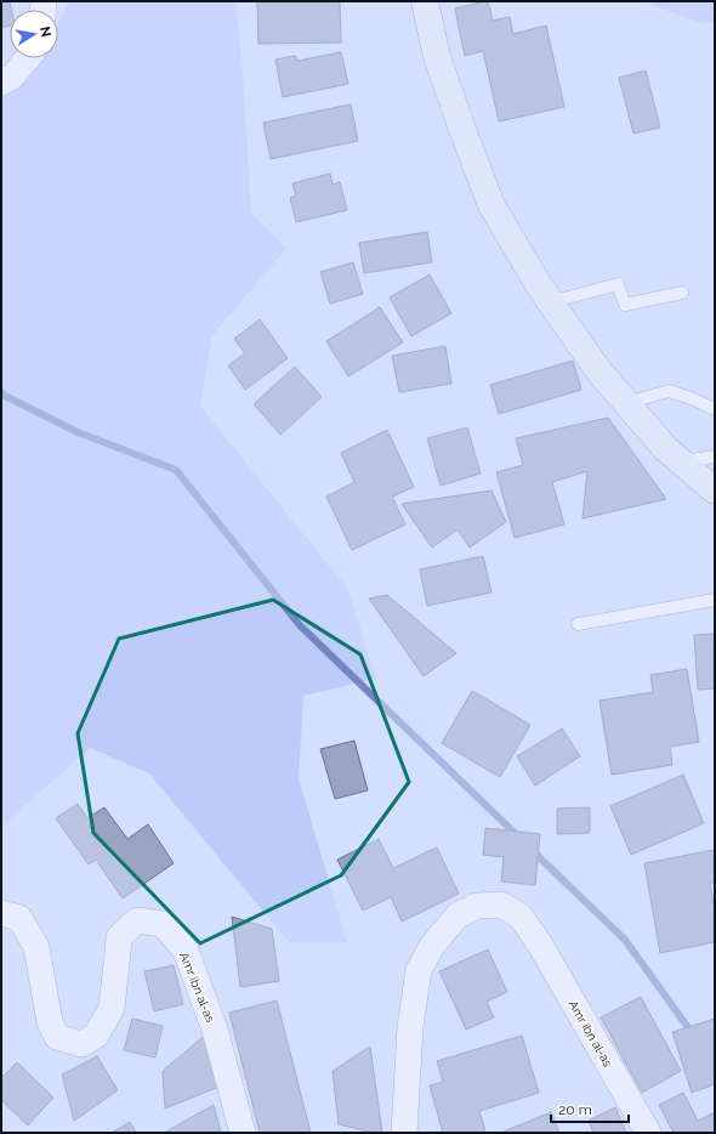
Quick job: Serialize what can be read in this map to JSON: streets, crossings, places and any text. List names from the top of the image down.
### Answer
{
  "streets": {
    "street": ["Amr ibn al-as"]
  },
  "scale_bar": "20 m",
  "north": "right"
}
